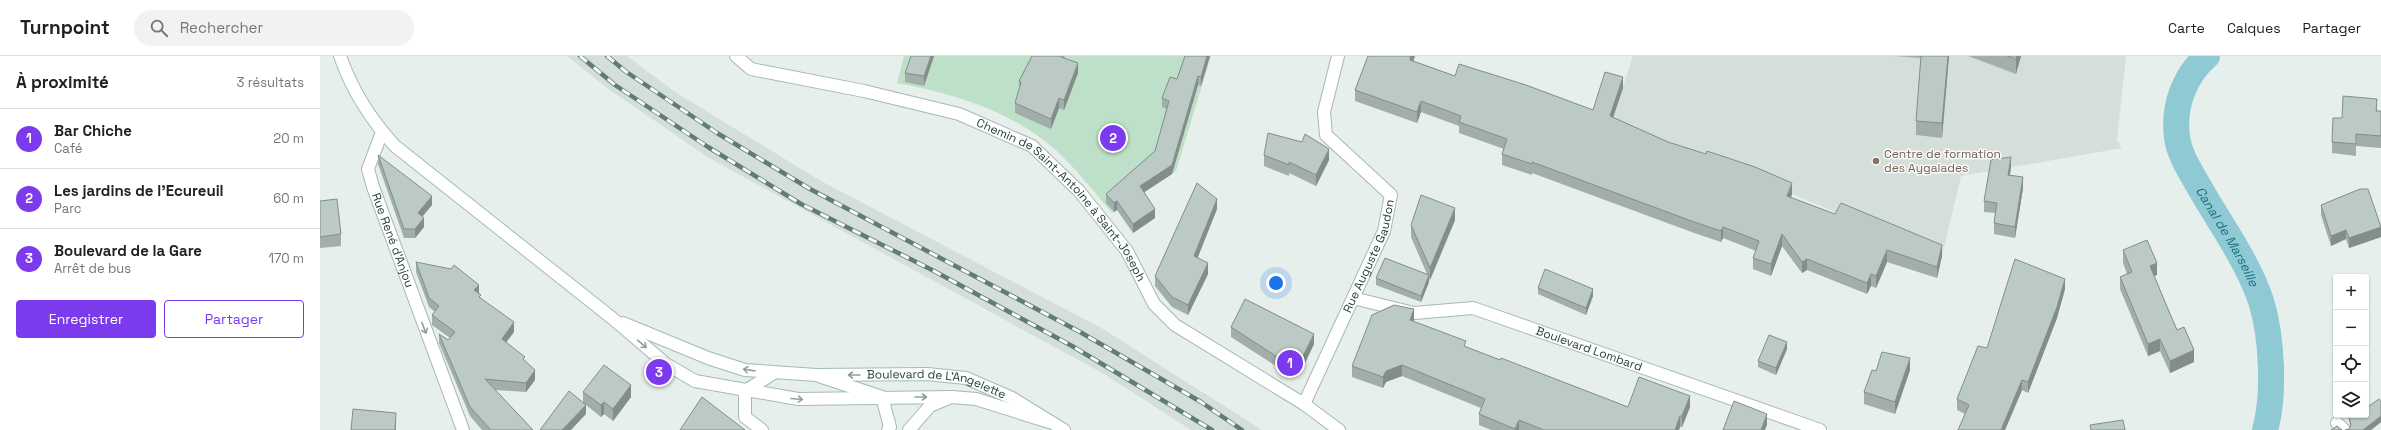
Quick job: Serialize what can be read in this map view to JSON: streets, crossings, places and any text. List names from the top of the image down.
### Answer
{
  "streets": {
    "street": [
      "Chemin de Saint-Antoine à Saint-Joseph",
      "Rue René d'Anjou",
      "Rue Auguste Gaudon",
      "Boulevard Lombard",
      "Boulevard de L'Angelette"
    ]
  },
  "crossings": [
    ["Chemin de Saint-Antoine à Saint-Joseph", "Rue Auguste Gaudon"],
    ["Rue Auguste Gaudon", "Boulevard Lombard"]
  ],
  "one_way": ["Rue René d'Anjou"],
  "water": ["Canal de Marseille"],
  "places": ["Centre de formation des Aygalades"],
  "page": {
    "header": "Turnpoint",
    "search": "Rechercher",
    "nav": ["Carte", "Calques", "Partager"],
    "heading": ["À proximité", "3 résultats"],
    "list": [
      {
        "mark": "1",
        "name": "Bar Chiche",
        "note": "Café",
        "value": "20 m"
      },
      {
        "mark": "2",
        "name": "Les jardins de l'Ecureuil",
        "note": "Parc",
        "value": "60 m"
      },
      {
        "mark": "3",
        "name": "Boulevard de la Gare",
        "note": "Arrêt de bus",
        "value": "170 m"
      }
    ],
    "pins": ["2", "1", "3"],
    "map_buttons": ["+", "−"],
    "buttons": ["Enregistrer", "Partager"]
  }
}
